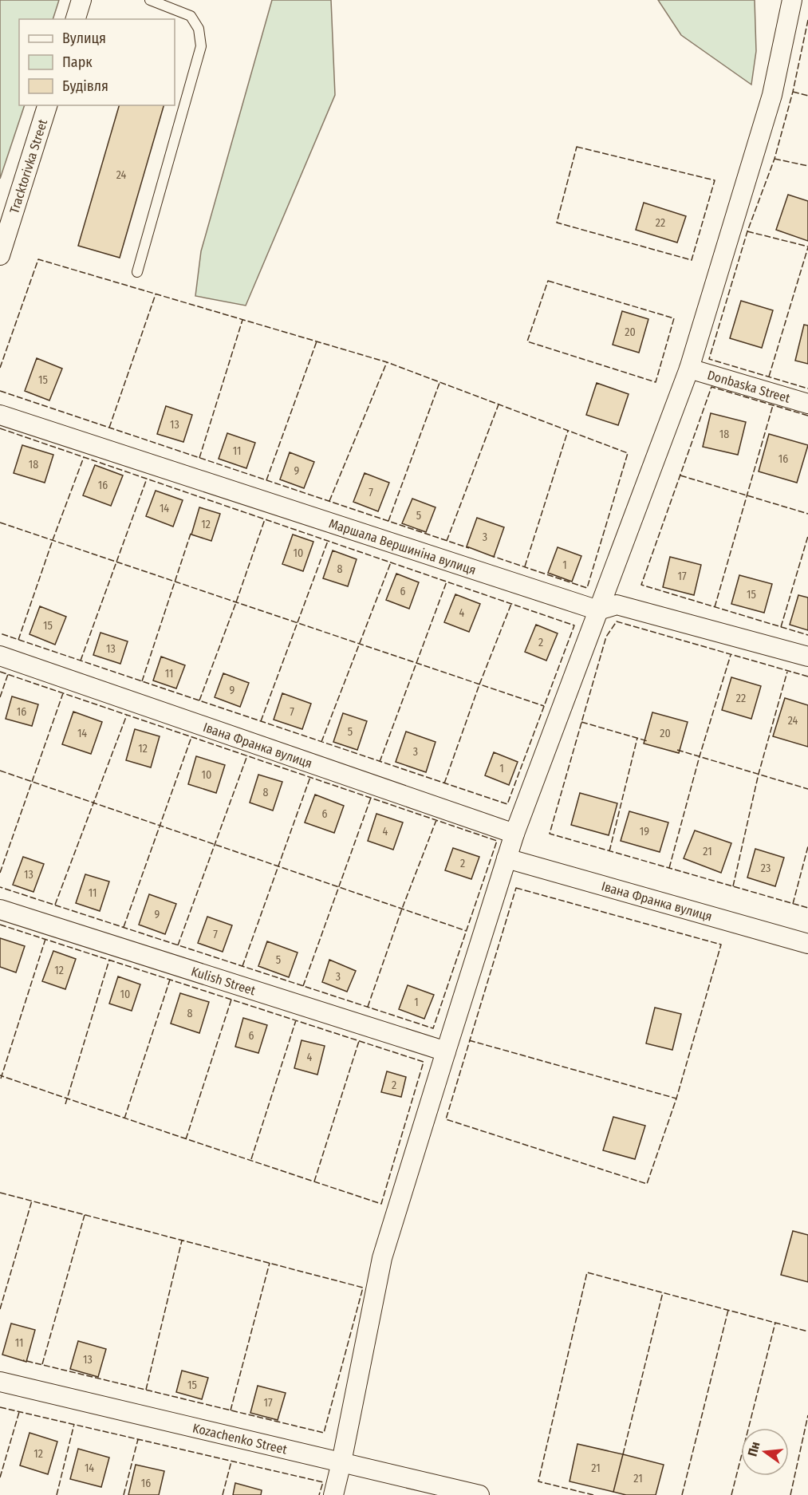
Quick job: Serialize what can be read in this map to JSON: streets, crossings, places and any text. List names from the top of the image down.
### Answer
{
  "streets": {
    "street": [
      "Tracktorivka Street",
      "Donbaska Street",
      "Маршала Вершиніна вулиця",
      "Івана Франка вулиця",
      "Kulish Street",
      "Kozachenko Street"
    ]
  },
  "house_numbers": [
    "24",
    "22",
    "20",
    "15",
    "13",
    "18",
    "11",
    "16",
    "18",
    "9",
    "16",
    "7",
    "14",
    "5",
    "12",
    "3",
    "10",
    "1",
    "8",
    "17",
    "6",
    "15",
    "4",
    "15",
    "2",
    "13",
    "11",
    "9",
    "22",
    "16",
    "7",
    "24",
    "5",
    "14",
    "20",
    "12",
    "3",
    "1",
    "10",
    "8",
    "6",
    "4",
    "19",
    "21",
    "2",
    "23",
    "13",
    "11",
    "9",
    "7",
    "5",
    "12",
    "3",
    "10",
    "1",
    "8",
    "6",
    "4",
    "2",
    "11",
    "13",
    "15",
    "17",
    "12",
    "14",
    "21",
    "21",
    "16"
  ],
  "legend": ["Вулиця", "Парк", "Будівля"],
  "north": "left"
}
